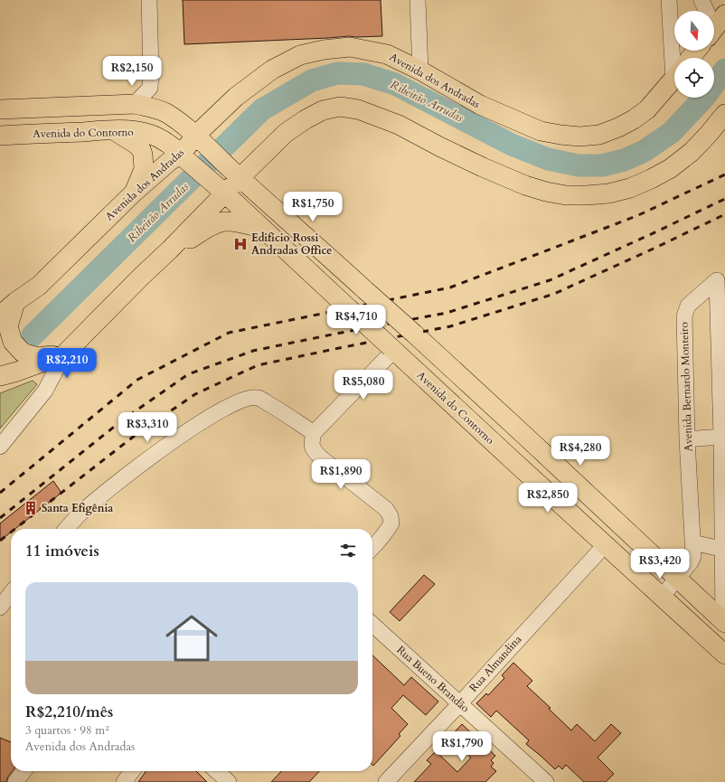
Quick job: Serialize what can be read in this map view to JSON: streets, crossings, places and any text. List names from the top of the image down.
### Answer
{
  "streets": {
    "main road": ["Avenida dos Andradas", "Avenida do Contorno"],
    "street": ["Avenida Bernardo Monteiro", "Rua Almandina", "Rua Bueno Brandão"]
  },
  "crossings": [
    ["Avenida dos Andradas", "Avenida do Contorno"],
    ["Avenida do Contorno", "Avenida Bernardo Monteiro"],
    ["Avenida do Contorno", "Rua Almandina"],
    ["Rua Almandina", "Rua Bueno Brandão"]
  ],
  "water": ["Ribeirão Arrudas"],
  "places": {
    "hospital": ["Edifício Rossi Andradas Office"],
    "building": ["Santa Efigênia"]
  },
  "north": "bottom",
  "page": {
    "price": [
      "R$2,150",
      "R$1,750",
      "R$4,710",
      "R$2,210",
      "R$5,080",
      "R$3,310",
      "R$4,280",
      "R$1,890",
      "R$2,850",
      "R$3,420",
      "R$1,790"
    ],
    "heading": "11 imóveis",
    "list": [
      {
        "name": "R$2,210/mês",
        "note": "3 quartos · 98 m² · Avenida dos Andradas"
      }
    ]
  }
}
